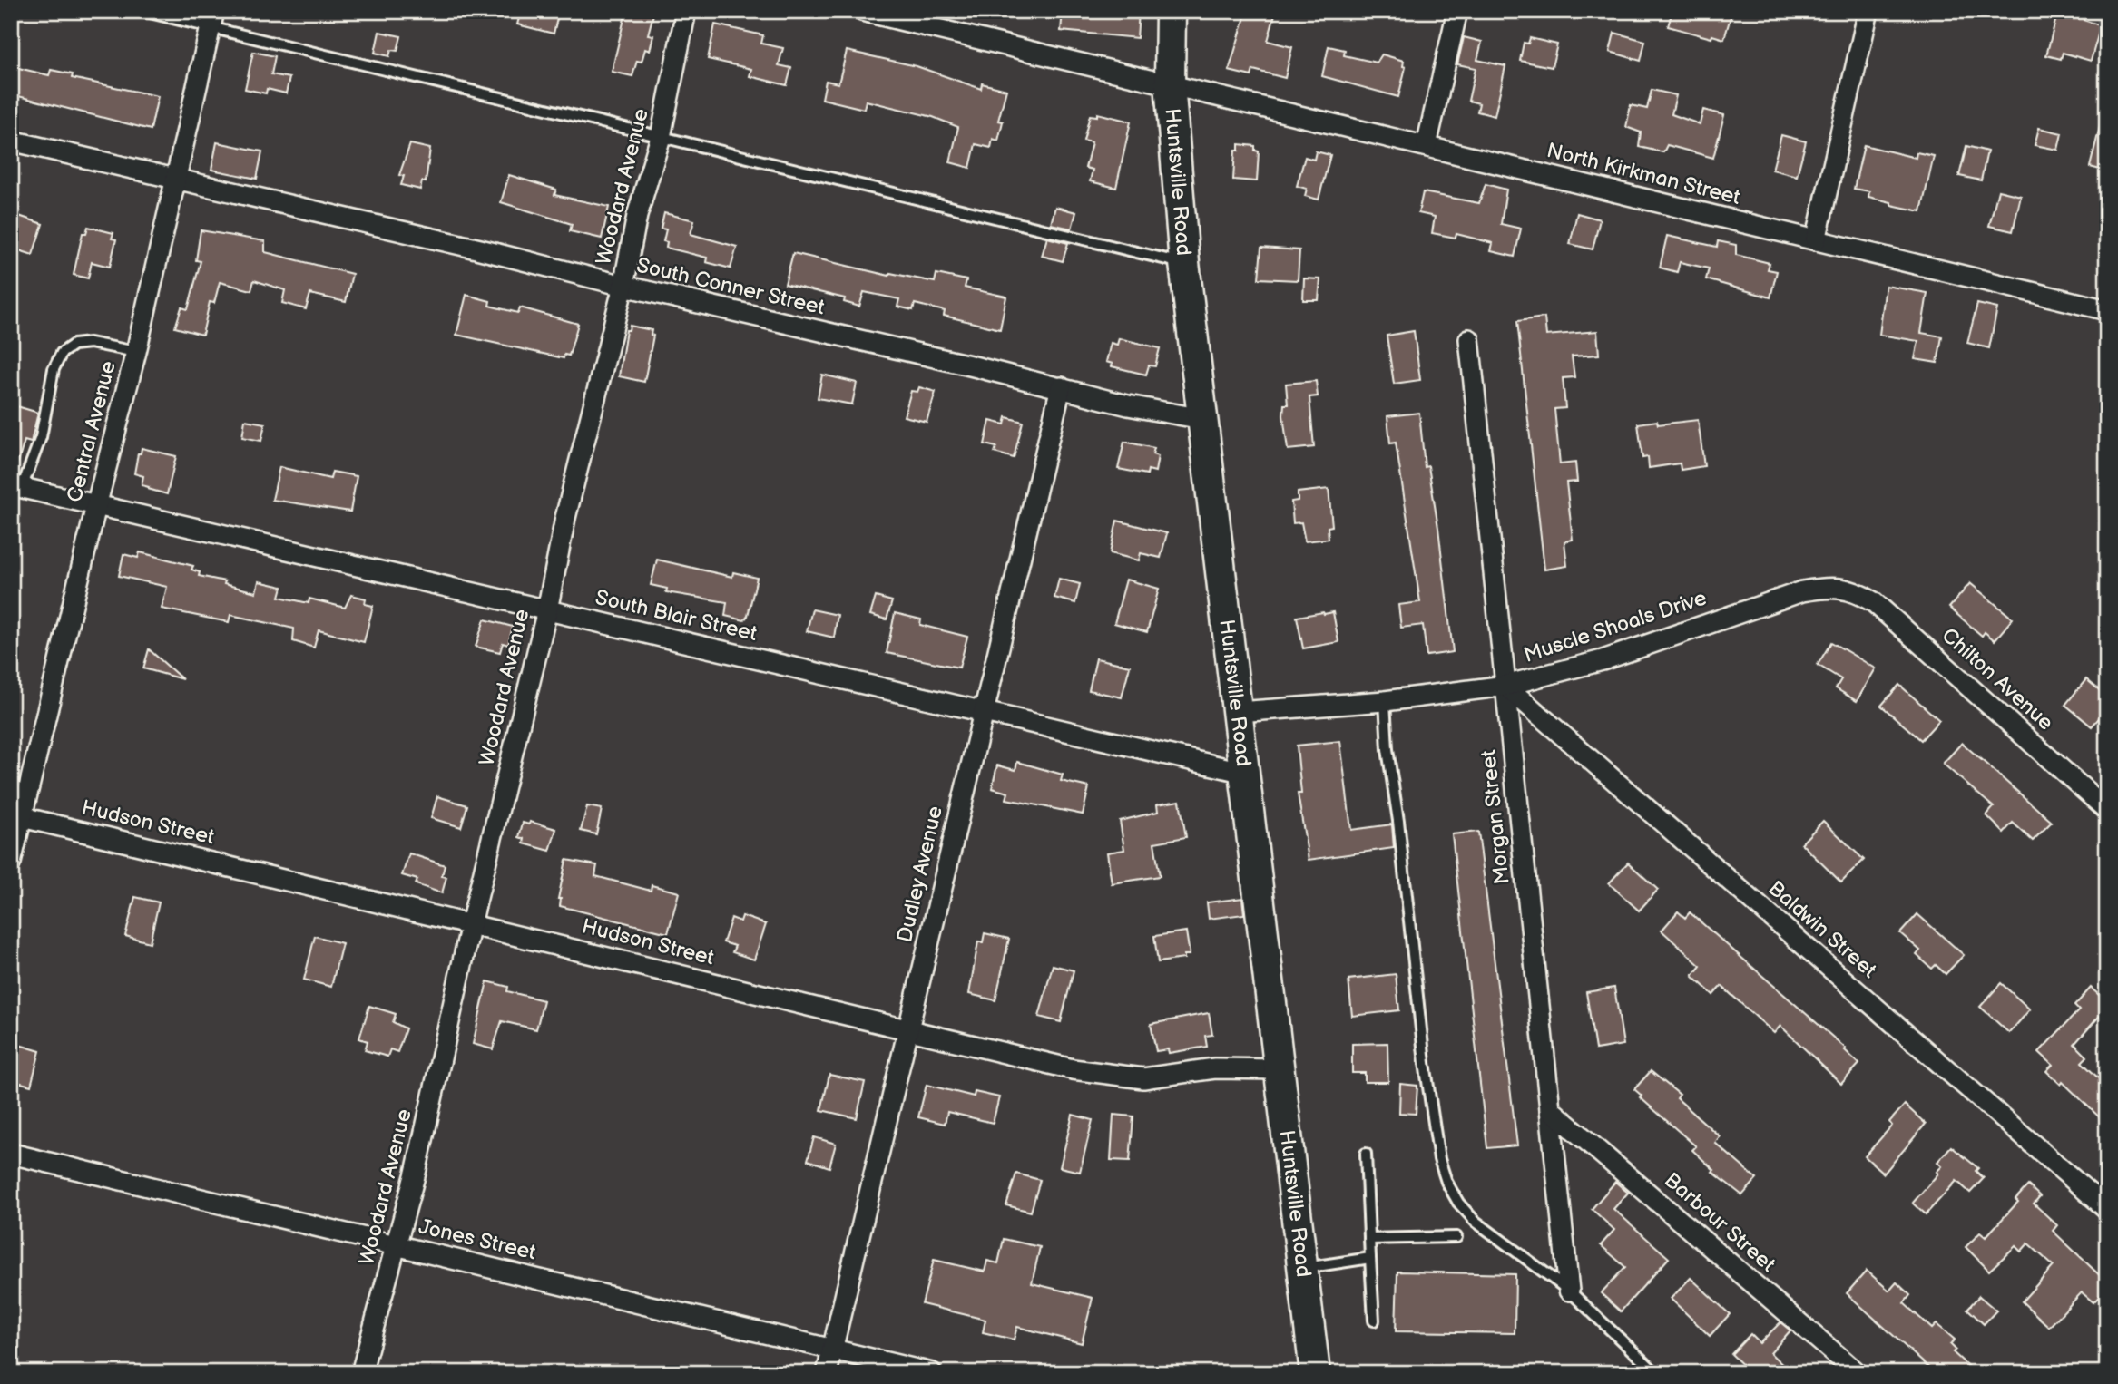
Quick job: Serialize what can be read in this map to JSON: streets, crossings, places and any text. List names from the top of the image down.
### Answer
{
  "streets": {
    "main road": ["Huntsville Road"],
    "street": [
      "North Kirkman Street",
      "Woodard Avenue",
      "South Conner Street",
      "Central Avenue",
      "South Blair Street",
      "Muscle Shoals Drive",
      "Chilton Avenue",
      "Morgan Street",
      "Hudson Street",
      "Dudley Avenue",
      "Baldwin Street",
      "Barbour Street",
      "Jones Street"
    ]
  },
  "crossings": [
    ["North Kirkman Street", "Huntsville Road"],
    ["Huntsville Road", "South Conner Street"],
    ["Huntsville Road", "South Blair Street"],
    ["Huntsville Road", "Muscle Shoals Drive"],
    ["Huntsville Road", "Hudson Street"],
    ["Woodard Avenue", "South Conner Street"],
    ["Woodard Avenue", "South Blair Street"],
    ["Woodard Avenue", "Hudson Street"],
    ["Woodard Avenue", "Jones Street"],
    ["South Conner Street", "Central Avenue"],
    ["South Conner Street", "Dudley Avenue"],
    ["Central Avenue", "South Blair Street"],
    ["Central Avenue", "Hudson Street"],
    ["South Blair Street", "Dudley Avenue"],
    ["Muscle Shoals Drive", "Chilton Avenue"],
    ["Muscle Shoals Drive", "Morgan Street"],
    ["Muscle Shoals Drive", "Baldwin Street"],
    ["Morgan Street", "Baldwin Street"],
    ["Morgan Street", "Barbour Street"],
    ["Hudson Street", "Dudley Avenue"],
    ["Dudley Avenue", "Jones Street"]
  ]
}
